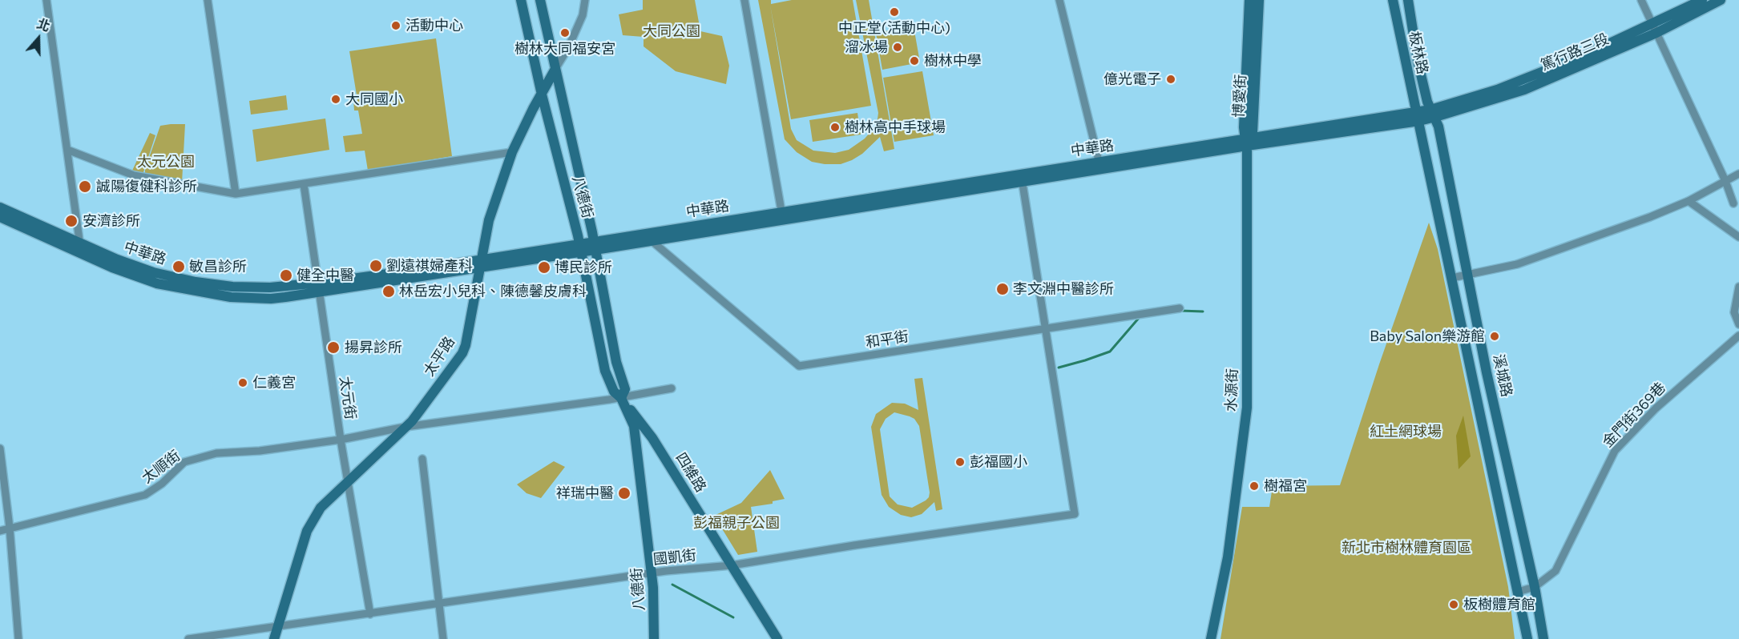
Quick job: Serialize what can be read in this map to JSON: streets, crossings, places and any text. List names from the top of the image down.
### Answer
{
  "streets": {
    "street": [
      "篤行路三段",
      "板林路",
      "博愛街",
      "中華路",
      "八德街",
      "和平街",
      "太平路",
      "溪城路",
      "水源街",
      "太元街",
      "金門街369巷",
      "太順街",
      "四維路",
      "國凱街"
    ]
  },
  "crossings": [
    ["篤行路三段", "板林路"],
    ["篤行路三段", "中華路"],
    ["篤行路三段", "溪城路"],
    ["板林路", "中華路"],
    ["板林路", "溪城路"],
    ["博愛街", "中華路"],
    ["博愛街", "水源街"],
    ["中華路", "八德街"],
    ["中華路", "和平街"],
    ["中華路", "太平路"],
    ["中華路", "溪城路"],
    ["中華路", "水源街"],
    ["中華路", "太元街"],
    ["八德街", "太平路"],
    ["八德街", "四維路"],
    ["八德街", "國凱街"],
    ["和平街", "國凱街"],
    ["太平路", "太元街"],
    ["太平路", "太順街"],
    ["太平路", "國凱街"],
    ["溪城路", "金門街369巷"],
    ["太元街", "太順街"],
    ["太元街", "國凱街"],
    ["四維路", "國凱街"]
  ],
  "parks": [
    "大同公園",
    "太元公園",
    "紅土網球場",
    "彭福親子公園",
    "新北市樹林體育園區"
  ],
  "places": [
    "中正堂(活動中心)",
    "活動中心",
    "樹林大同福安宮",
    "溜冰場",
    "樹林中學",
    "億光電子",
    "大同國小",
    "樹林高中手球場",
    "誠陽復健科診所",
    "安濟診所",
    "劉遠祺婦產科",
    "敏昌診所",
    "博民診所",
    "健全中醫",
    "李文淵中醫診所",
    "林岳宏小兒科、陳德馨皮膚科",
    "Baby Salon樂游館",
    "揚昇診所",
    "仁義宮",
    "彭福國小",
    "樹福宮",
    "祥瑞中醫",
    "板樹體育館"
  ],
  "north": "top"
}
